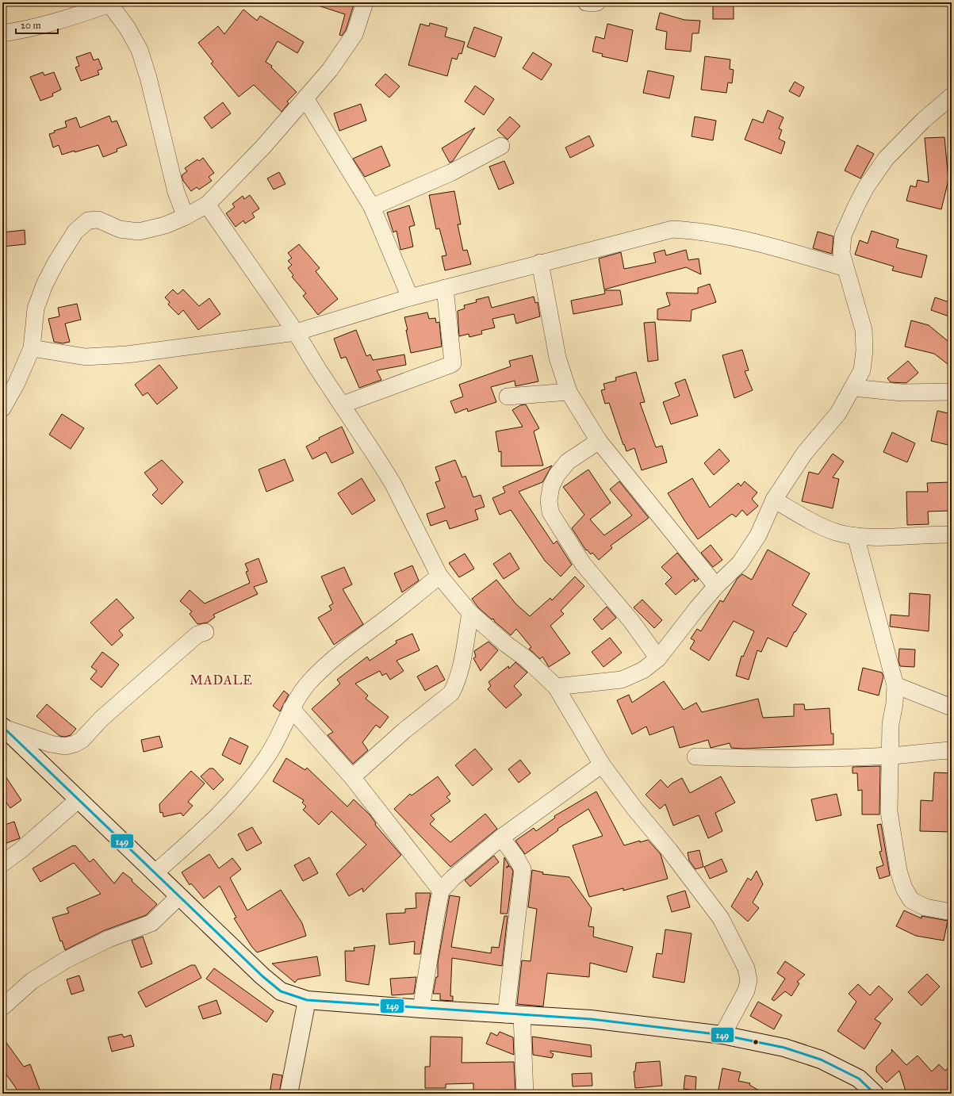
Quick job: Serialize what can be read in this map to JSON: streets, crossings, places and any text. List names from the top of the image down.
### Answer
{
  "districts": ["MADALE"],
  "lines": ["transit line 149"],
  "scale_bar": "20 m"
}
